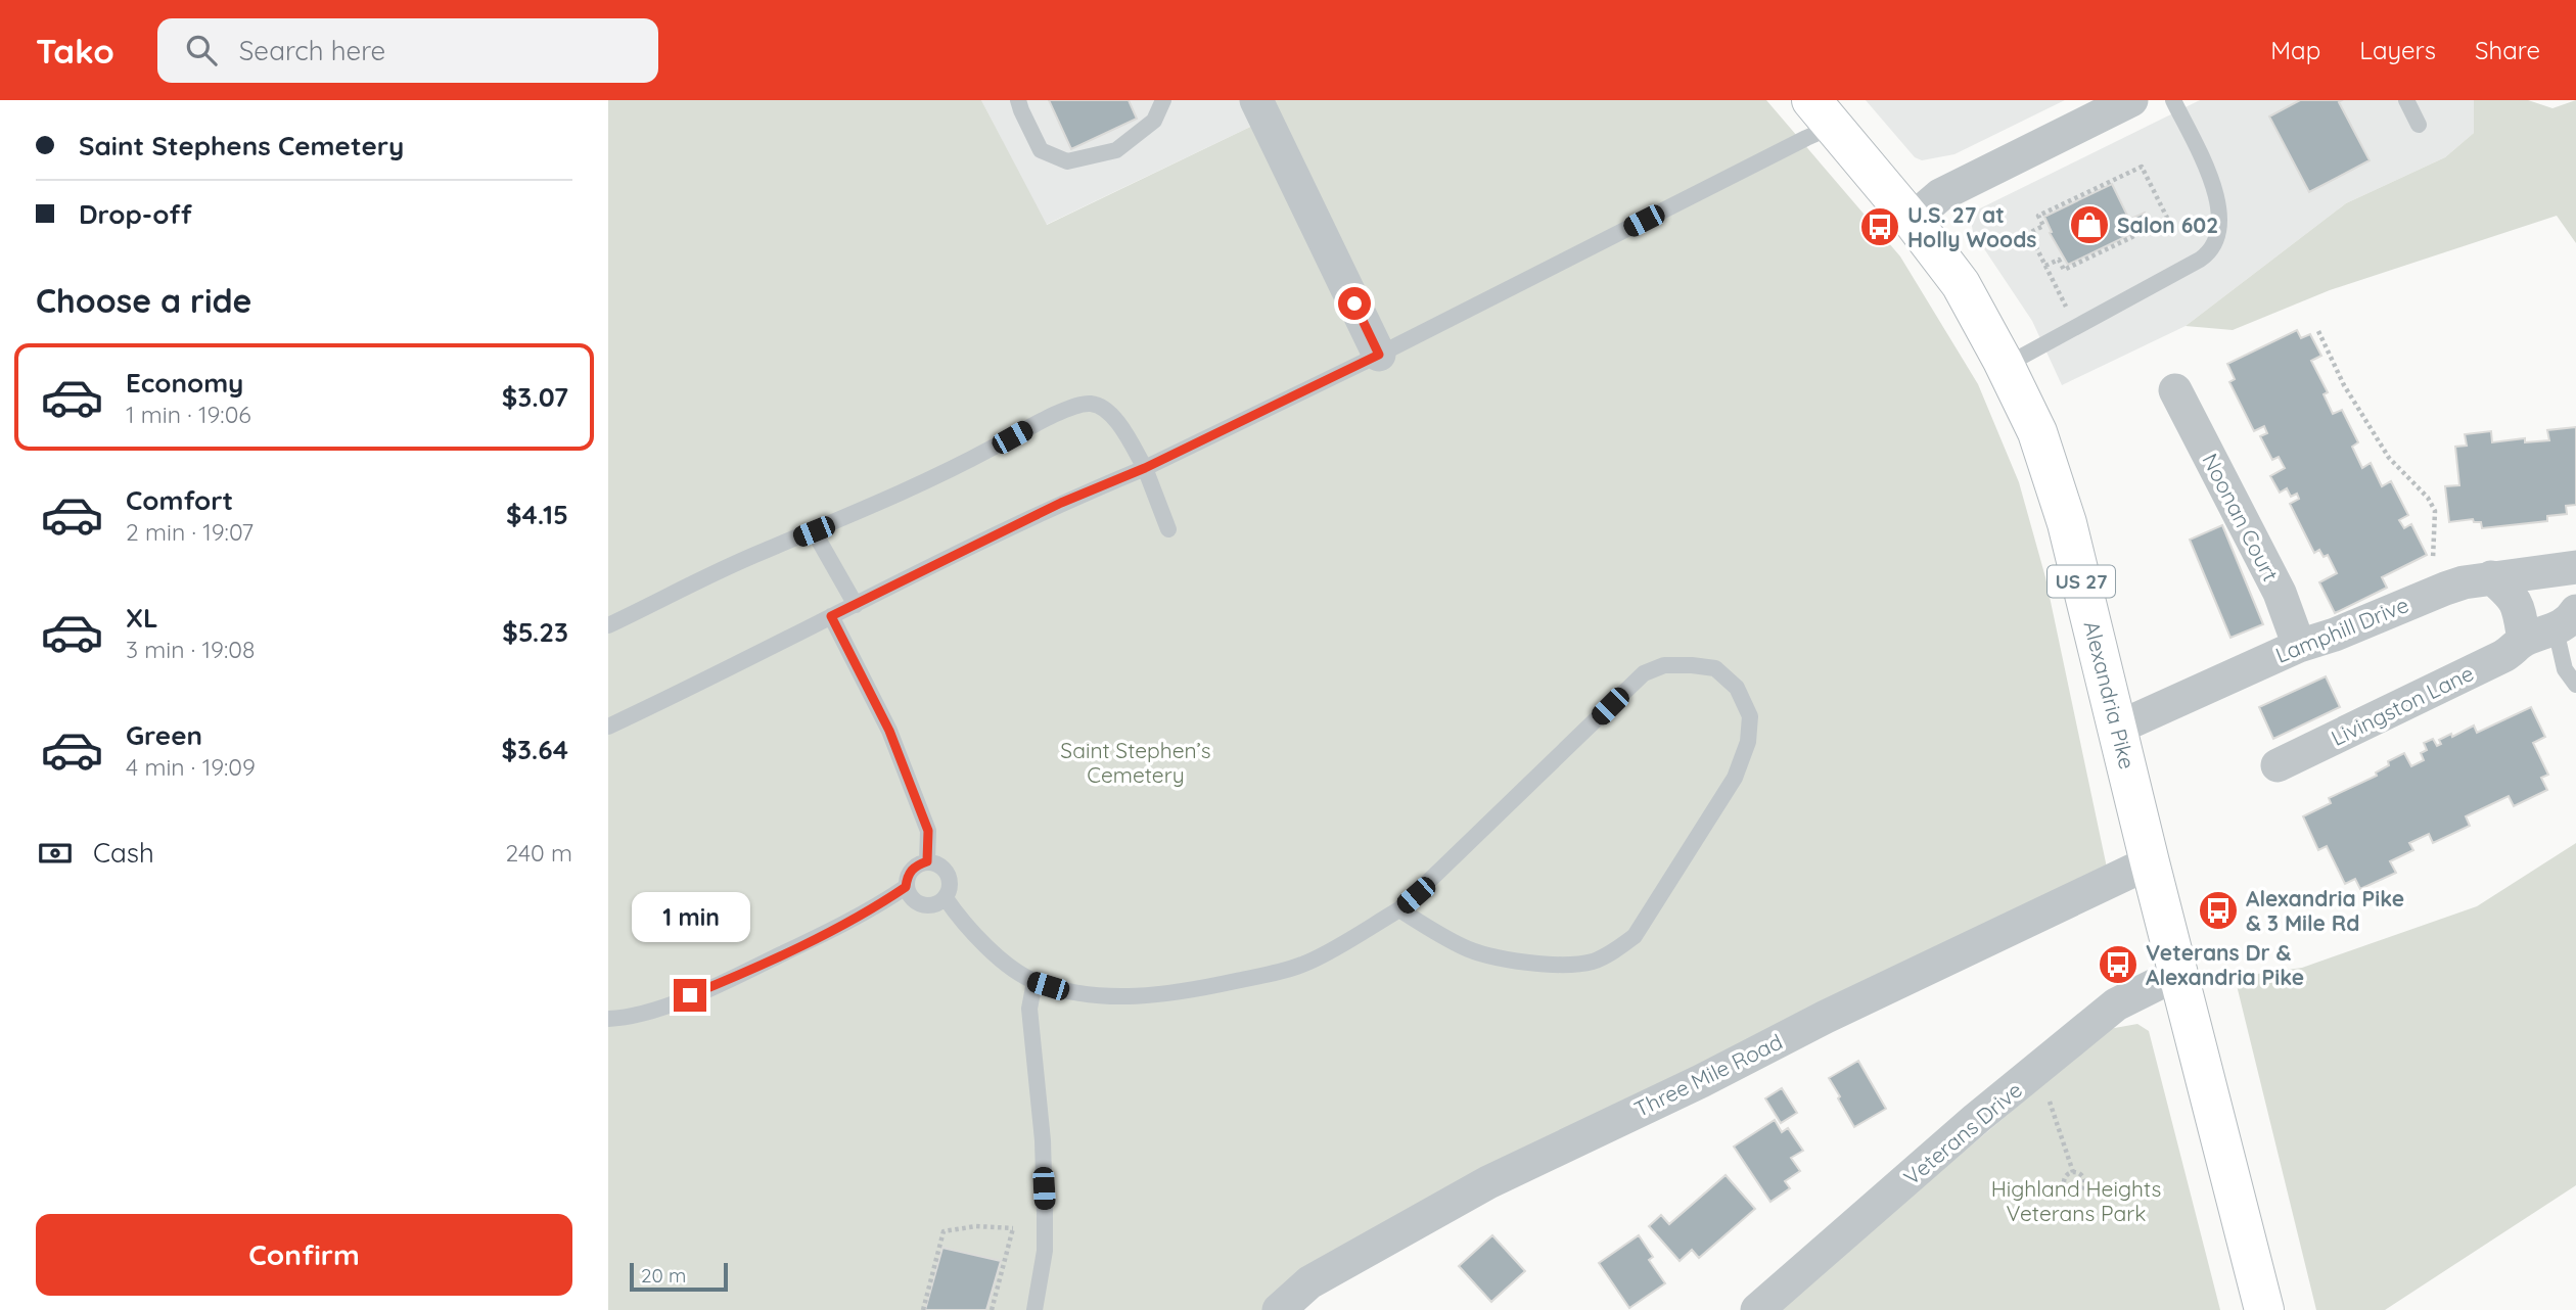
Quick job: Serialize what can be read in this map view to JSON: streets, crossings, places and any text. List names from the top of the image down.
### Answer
{
  "streets": {
    "main road": ["US 27", "Alexandria Pike"],
    "street": [
      "Noonan Court",
      "Lamphill Drive",
      "Livingston Lane",
      "Three Mile Road",
      "Veterans Drive"
    ]
  },
  "crossings": [
    ["Noonan Court", "Lamphill Drive"],
    ["Lamphill Drive", "Alexandria Pike"],
    ["Alexandria Pike", "Three Mile Road"],
    ["Alexandria Pike", "Veterans Drive"]
  ],
  "parks": ["Saint Stephen’s Cemetery", "Highland Heights Veterans Park"],
  "places": {
    "shop": ["Salon 602"],
    "bus stop": ["U.S. 27 at Holly Woods", "Alexandria Pike & 3 Mile Rd", "Veterans Dr & Alexandria Pike"]
  },
  "scale_bar": "20 m",
  "page": {
    "header": "Tako",
    "search": "Search here",
    "nav": ["Map", "Layers", "Share"],
    "banner": ["Saint Stephens Cemetery", "Drop-off"],
    "heading": "Choose a ride",
    "list": [
      {
        "name": "Economy",
        "note": "1 min · 19:06",
        "value": "$3.07"
      },
      {
        "name": "Comfort",
        "note": "2 min · 19:07",
        "value": "$4.15"
      },
      {
        "name": "XL",
        "note": "3 min · 19:08",
        "value": "$5.23"
      },
      {
        "name": "Green",
        "note": "4 min · 19:09",
        "value": "$3.64"
      }
    ],
    "pay": ["Cash", "240 m"],
    "bubble": "1 min",
    "buttons": "Confirm",
    "scale": "20 m"
  }
}
